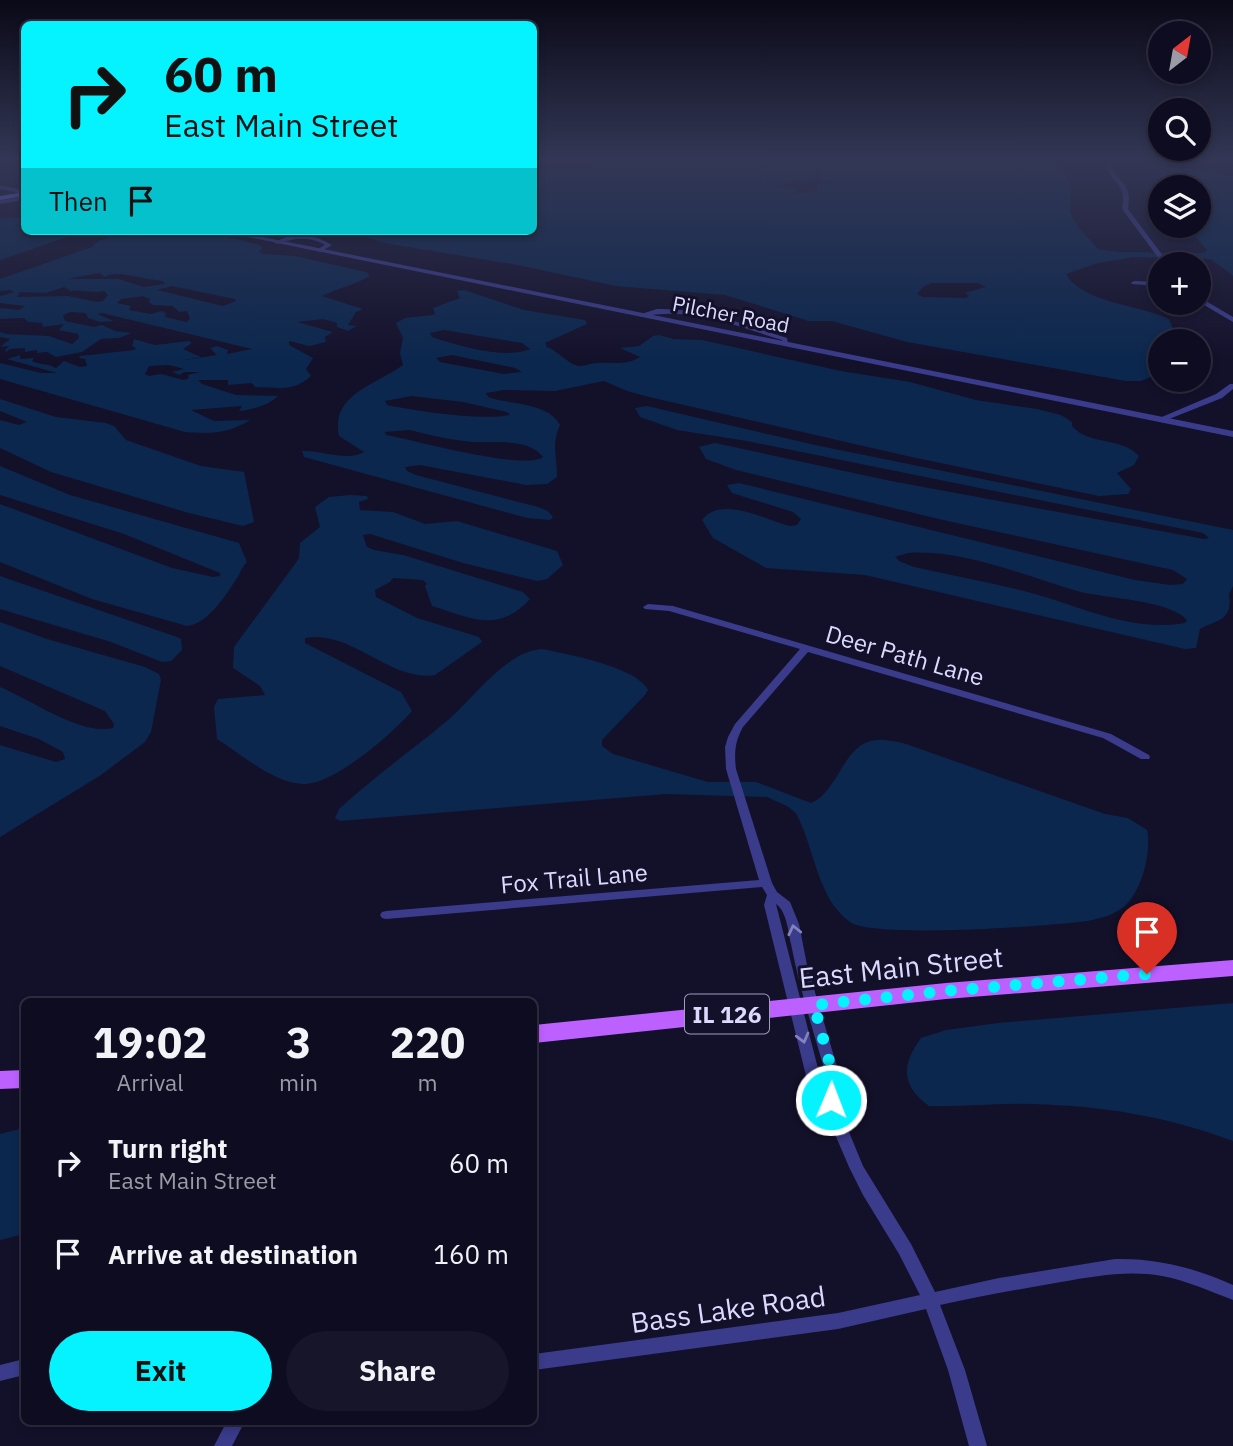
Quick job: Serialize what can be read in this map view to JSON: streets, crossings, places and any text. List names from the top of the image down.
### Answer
{
  "streets": {
    "main road": ["East Main Street", "IL 126"],
    "street": [
      "Pilcher Road",
      "Deer Path Lane",
      "Fox Trail Lane",
      "Bass Lake Road"
    ]
  },
  "north": "top right",
  "page": {
    "map_buttons": ["+", "−"],
    "turn": ["60 m", "East Main Street"],
    "then": "Then",
    "eta": [
      "19:02",
      "Arrival",
      "3",
      "min",
      "220",
      "m"
    ],
    "list": [
      {
        "name": "Turn right",
        "note": "East Main Street",
        "value": "60 m"
      },
      {
        "name": "Arrive at destination",
        "value": "160 m"
      }
    ],
    "buttons": ["Exit", "Share"]
  }
}
